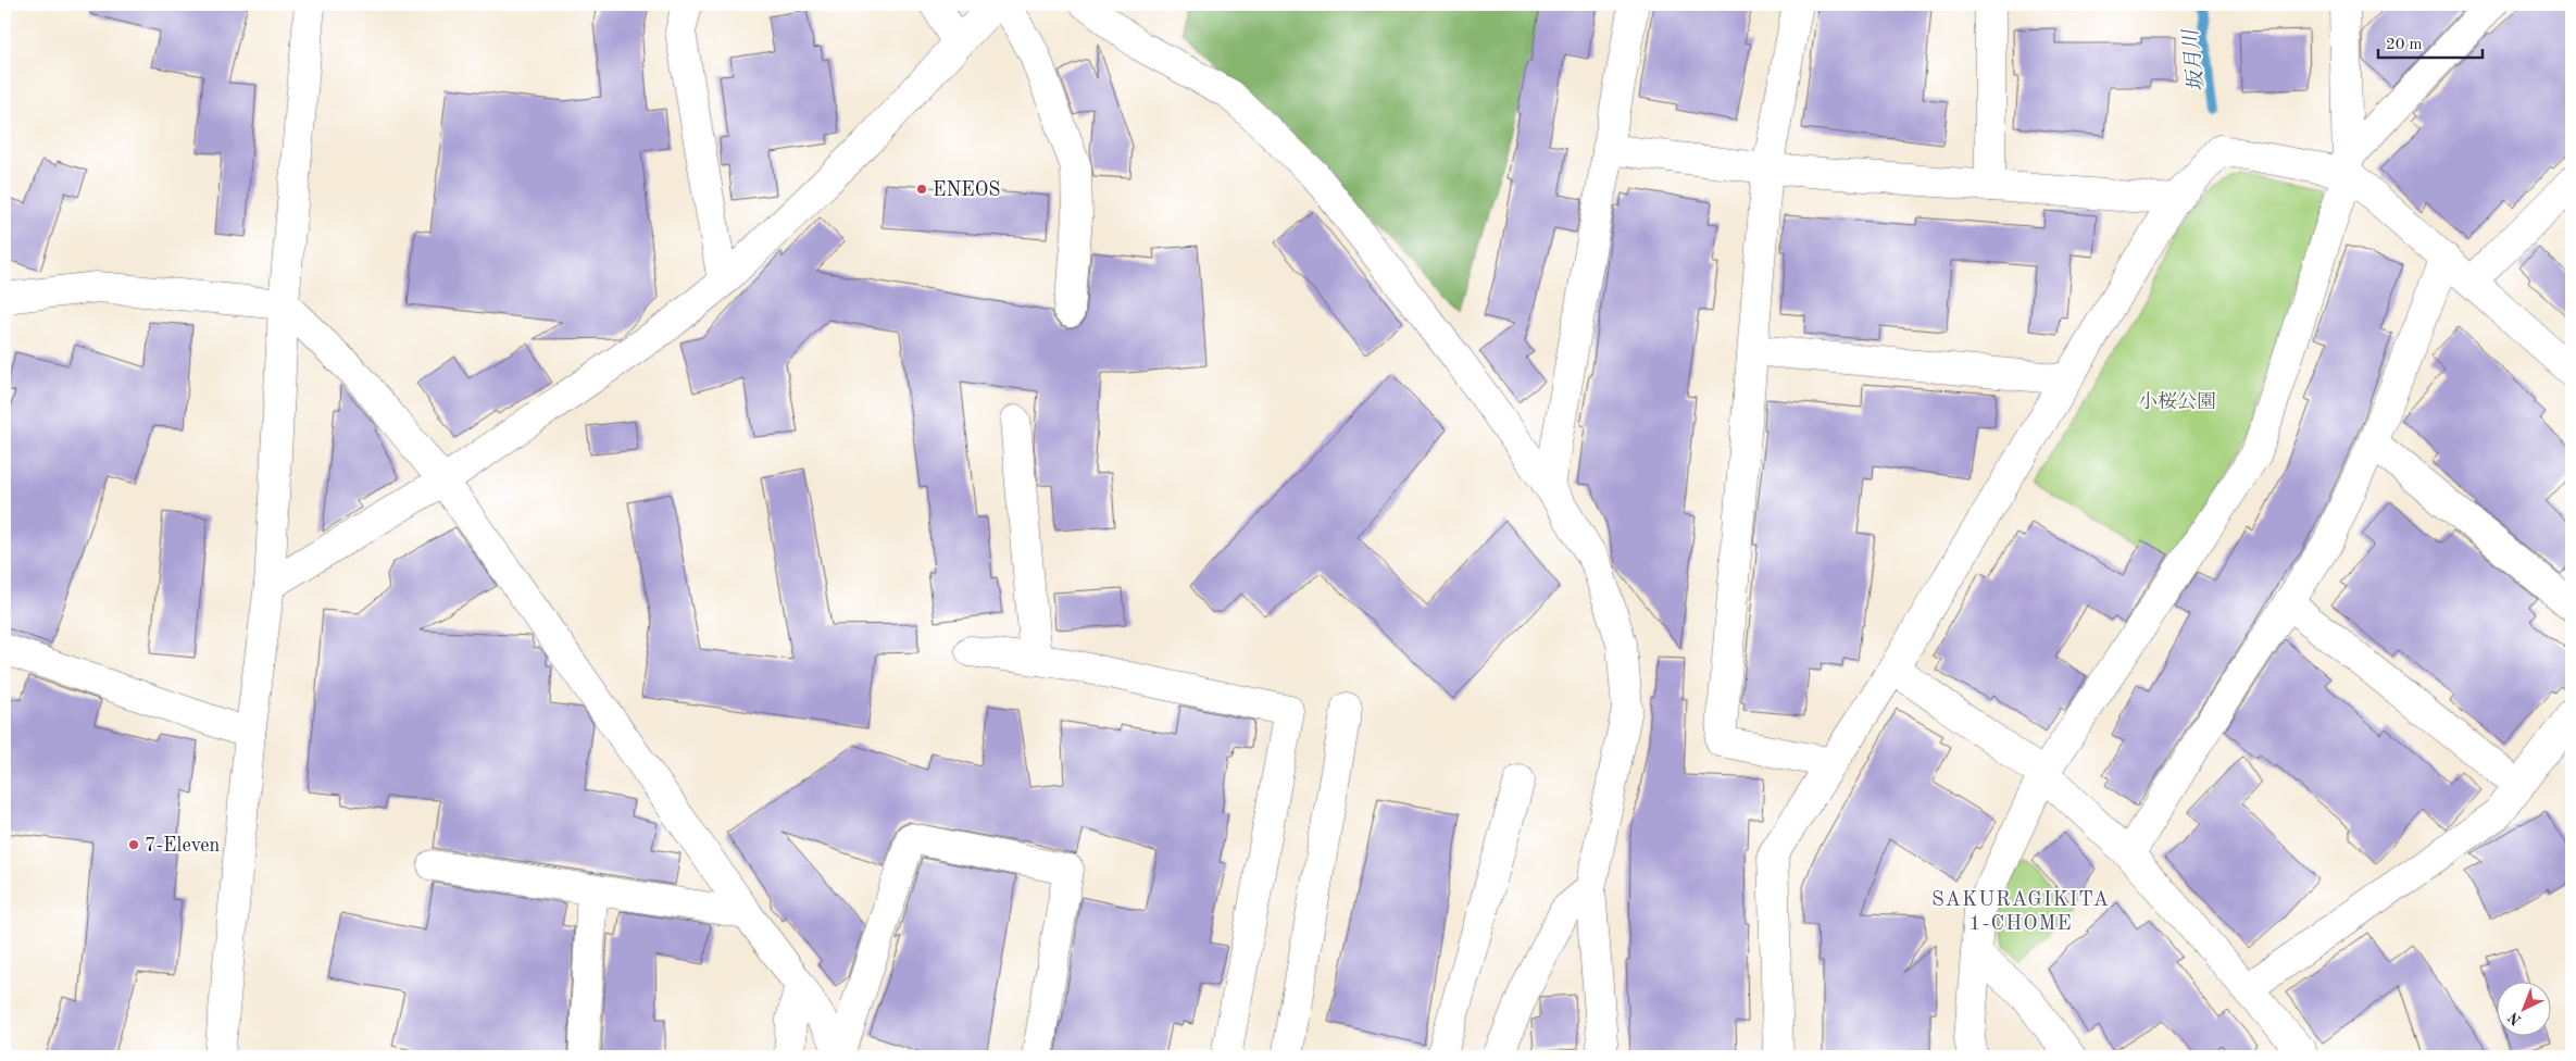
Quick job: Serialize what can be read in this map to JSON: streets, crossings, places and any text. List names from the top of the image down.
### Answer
{
  "districts": ["SAKURAGIKITA 1-CHOME"],
  "water": ["坂月川"],
  "parks": ["小桜公園"],
  "places": ["ENEOS", "7-Eleven"],
  "scale_bar": "20 m",
  "north": "bottom left"
}
